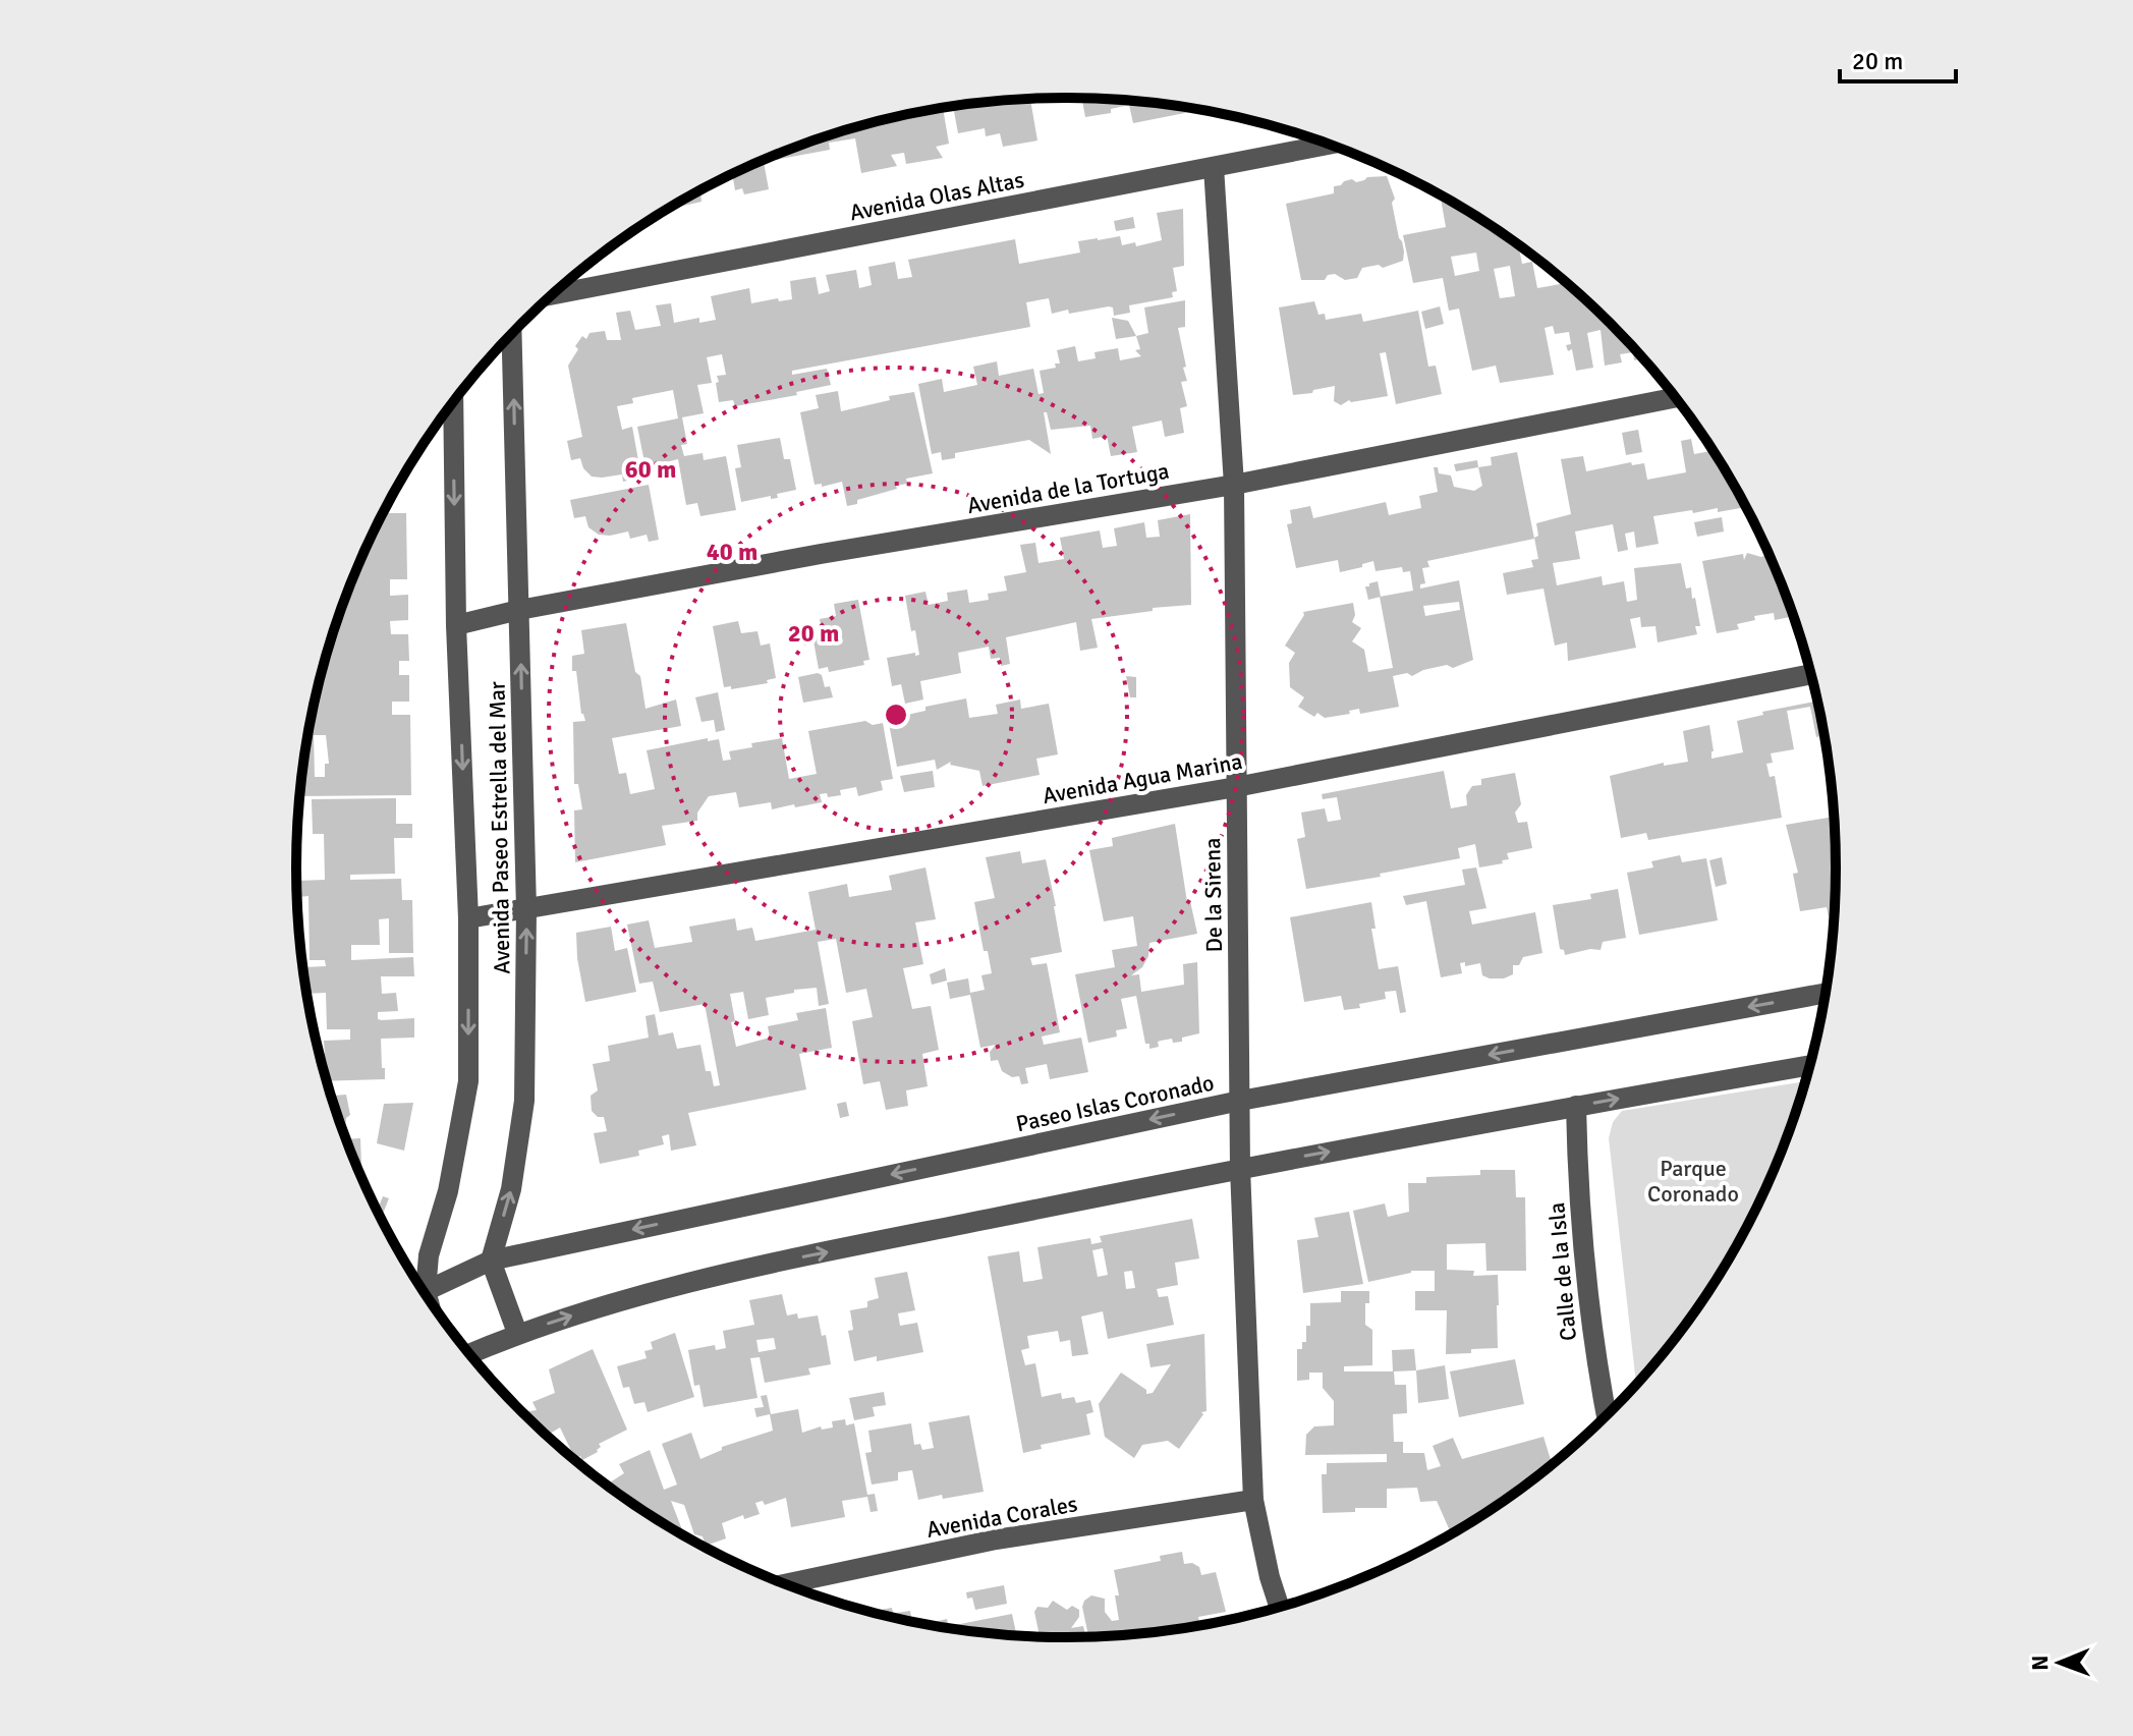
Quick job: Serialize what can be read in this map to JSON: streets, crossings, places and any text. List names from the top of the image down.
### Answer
{
  "streets": {
    "street": [
      "Avenida Olas Altas",
      "Avenida de la Tortuga",
      "Avenida Agua Marina",
      "Avenida Paseo Estrella del Mar",
      "De la Sirena",
      "Paseo Islas Coronado",
      "Calle de la Isla",
      "Avenida Corales"
    ]
  },
  "crossings": [
    ["Avenida Olas Altas", "De la Sirena"],
    ["Avenida de la Tortuga", "Avenida Paseo Estrella del Mar"],
    ["Avenida de la Tortuga", "De la Sirena"],
    ["Avenida Agua Marina", "Avenida Paseo Estrella del Mar"],
    ["Avenida Agua Marina", "De la Sirena"],
    ["Avenida Paseo Estrella del Mar", "Paseo Islas Coronado"],
    ["De la Sirena", "Paseo Islas Coronado"],
    ["De la Sirena", "Avenida Corales"]
  ],
  "parks": ["Parque Coronado"],
  "scale_bar": "20 m",
  "north": "left",
  "rings": ["60 m", "40 m", "20 m"]
}
